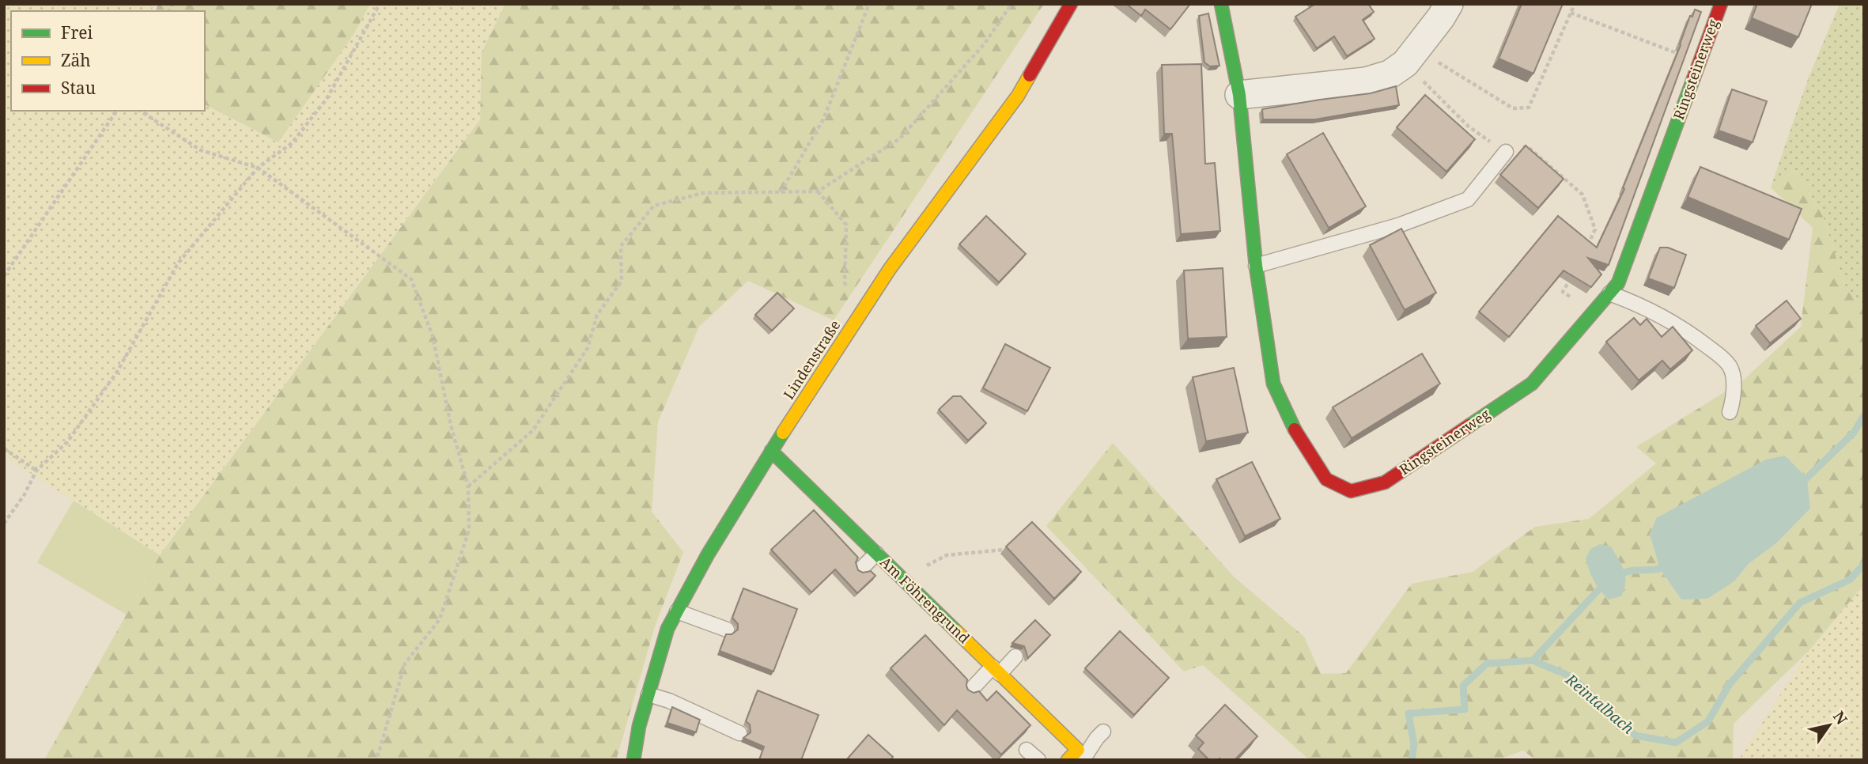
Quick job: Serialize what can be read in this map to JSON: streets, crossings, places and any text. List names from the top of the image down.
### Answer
{
  "streets": {
    "street": ["Ringsteinerweg", "Lindenstraße", "Am Föhrengrund"]
  },
  "crossings": [
    ["Lindenstraße", "Am Föhrengrund"]
  ],
  "water": ["Reintalbach"],
  "legend": ["Frei", "Zäh", "Stau"],
  "north": "top right"
}
